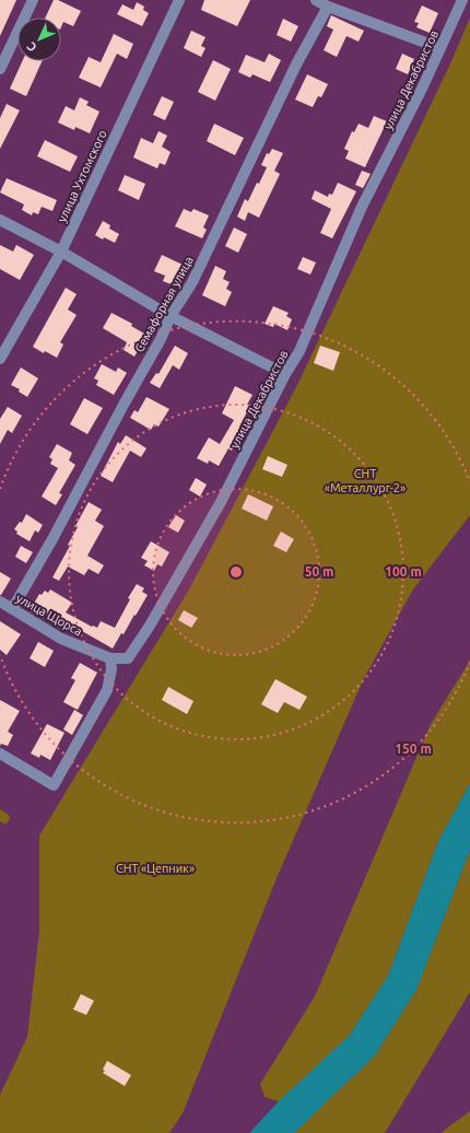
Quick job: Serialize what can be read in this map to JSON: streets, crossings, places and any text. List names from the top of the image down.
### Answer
{
  "streets": {
    "street": [
      "улица Декабристов",
      "улица Ухтомского",
      "Семафорная улица",
      "улица Щорса"
    ]
  },
  "crossings": [
    ["улица Декабристов", "улица Щорса"],
    ["Семафорная улица", "улица Щорса"]
  ],
  "parks": ["СНТ «Металлург-2»", "СНТ «Цепник»"],
  "north": "bottom left",
  "rings": ["50 m", "100 m", "150 m"]
}
